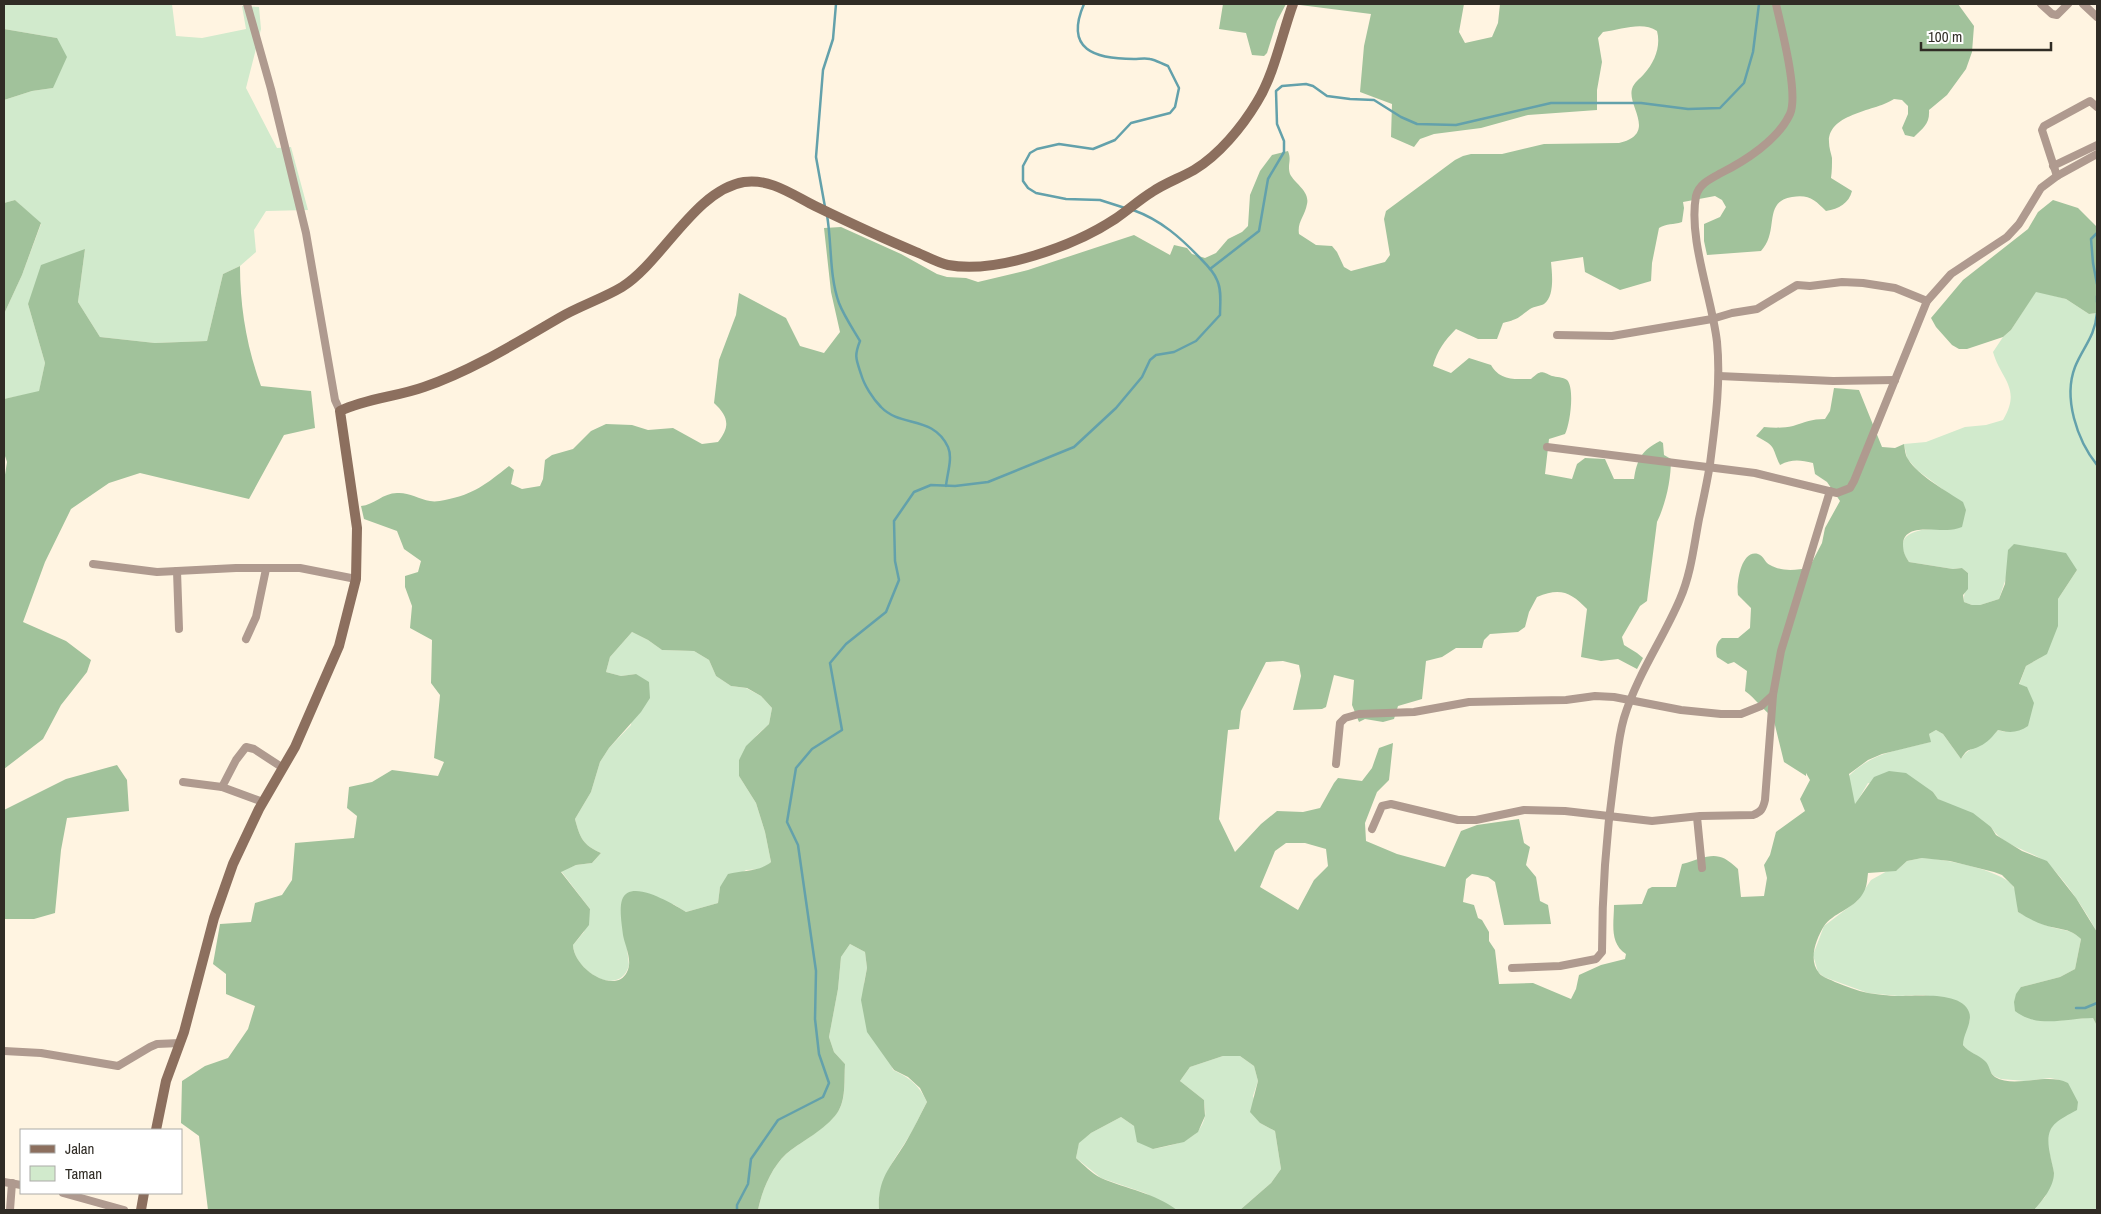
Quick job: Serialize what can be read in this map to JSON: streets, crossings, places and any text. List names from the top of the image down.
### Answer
{
  "legend": ["Jalan", "Taman"],
  "scale_bar": "100 m"
}
